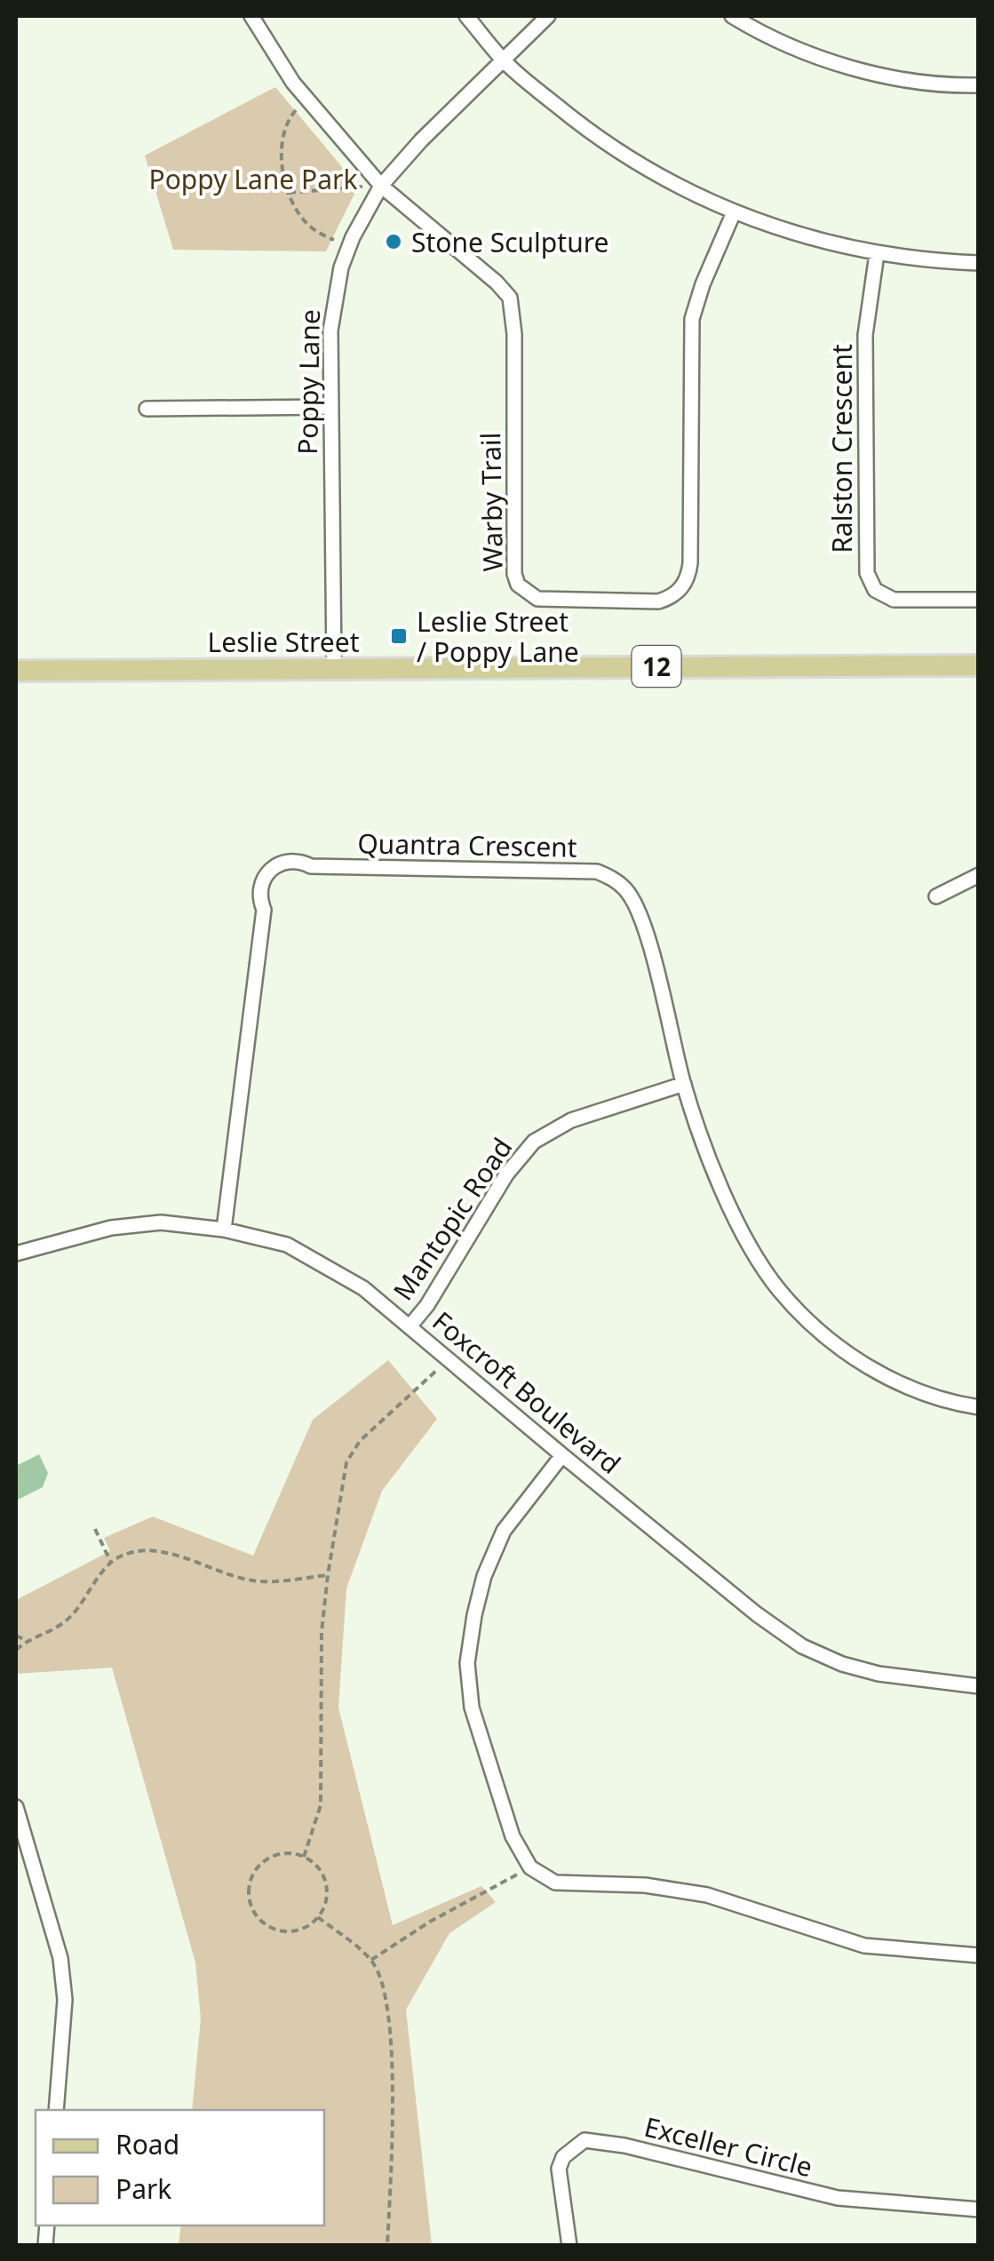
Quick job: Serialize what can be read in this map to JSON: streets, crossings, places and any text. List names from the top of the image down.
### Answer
{
  "streets": {
    "main road": ["Leslie Street", "12"],
    "street": [
      "Poppy Lane",
      "Ralston Crescent",
      "Warby Trail",
      "Quantra Crescent",
      "Mantopic Road",
      "Foxcroft Boulevard",
      "Exceller Circle"
    ]
  },
  "crossings": [
    ["Poppy Lane", "Warby Trail"],
    ["Poppy Lane", "Leslie Street"],
    ["Quantra Crescent", "Mantopic Road"],
    ["Quantra Crescent", "Foxcroft Boulevard"],
    ["Mantopic Road", "Foxcroft Boulevard"]
  ],
  "parks": ["Poppy Lane Park"],
  "places": {
    "other": ["Stone Sculpture"],
    "transit": ["Leslie Street / Poppy Lane"]
  },
  "legend": ["Road", "Park"]
}
